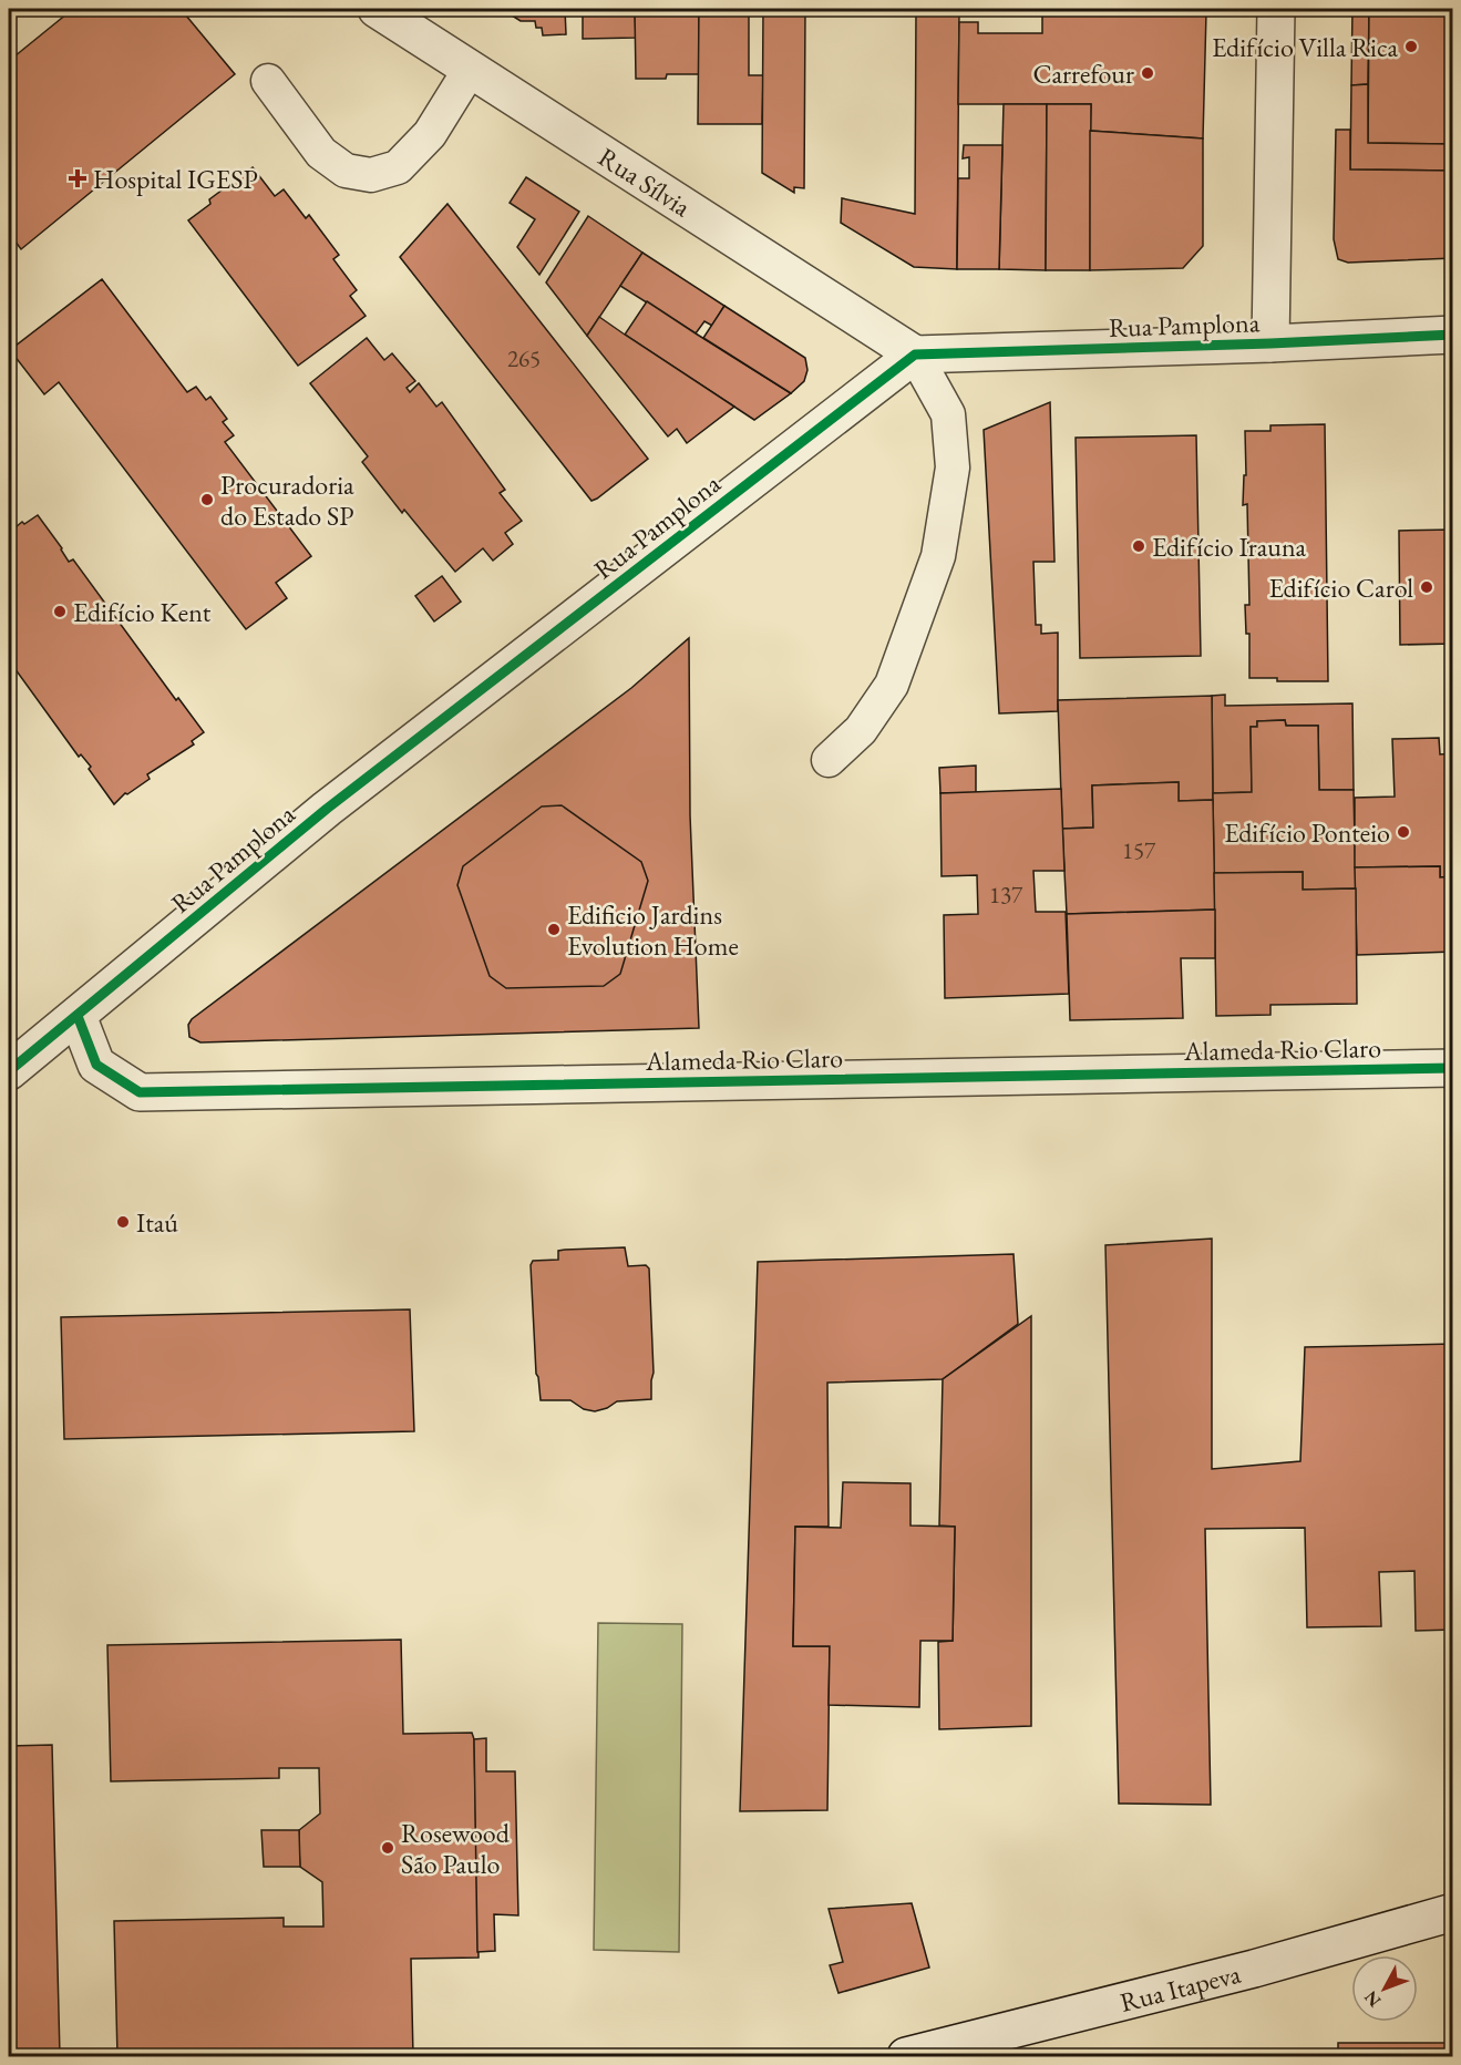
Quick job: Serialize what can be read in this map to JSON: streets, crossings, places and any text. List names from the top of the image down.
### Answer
{
  "streets": {
    "street": [
      "Rua Sílvia",
      "Rua Pamplona",
      "Alameda Rio Claro",
      "Rua Itapeva"
    ]
  },
  "crossings": [
    ["Rua Sílvia", "Rua Pamplona"],
    ["Rua Pamplona", "Alameda Rio Claro"]
  ],
  "places": {
    "other": [
      "Edifício Villa Rica",
      "Carrefour",
      "Procuradoria do Estado SP",
      "Edifício Irauna",
      "Edifício Carol",
      "Edifício Kent",
      "Edifício Ponteio",
      "Edificio Jardins Evolution Home",
      "Itaú",
      "Rosewood São Paulo"
    ],
    "health": ["Hospital IGESP"]
  },
  "house_numbers": ["265", "157", "137"],
  "north": "bottom left"
}
